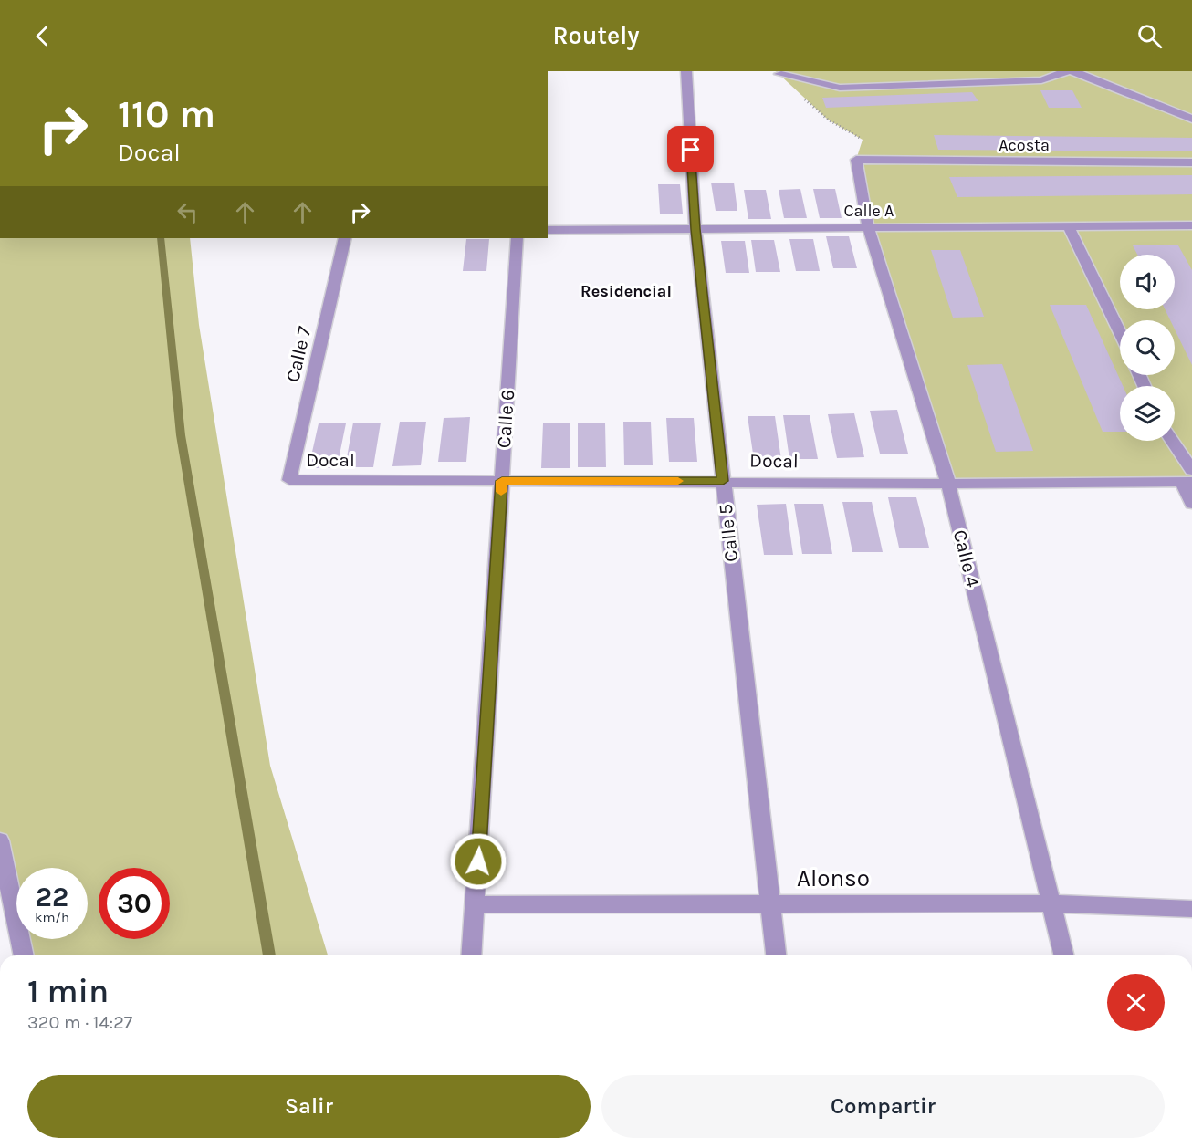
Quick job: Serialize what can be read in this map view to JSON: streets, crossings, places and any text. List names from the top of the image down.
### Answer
{
  "streets": {
    "street": [
      "Acosta",
      "Calle A",
      "Calle 7",
      "Calle 6",
      "Docal",
      "Calle 5",
      "Calle 4",
      "Alonso"
    ]
  },
  "crossings": [
    ["Acosta", "Calle 4"],
    ["Calle A", "Calle 5"],
    ["Calle A", "Calle 4"],
    ["Calle 7", "Docal"],
    ["Calle 6", "Docal"],
    ["Calle 6", "Alonso"],
    ["Docal", "Calle 5"],
    ["Docal", "Calle 4"],
    ["Calle 5", "Alonso"],
    ["Calle 4", "Alonso"]
  ],
  "districts": ["Residencial"],
  "page": {
    "header": "Routely",
    "turn": ["110 m", "Docal"],
    "speed": "22 km/h",
    "limit": "30",
    "heading": ["1 min", "320 m · 14:27"],
    "buttons": ["Salir", "Compartir"]
  }
}
